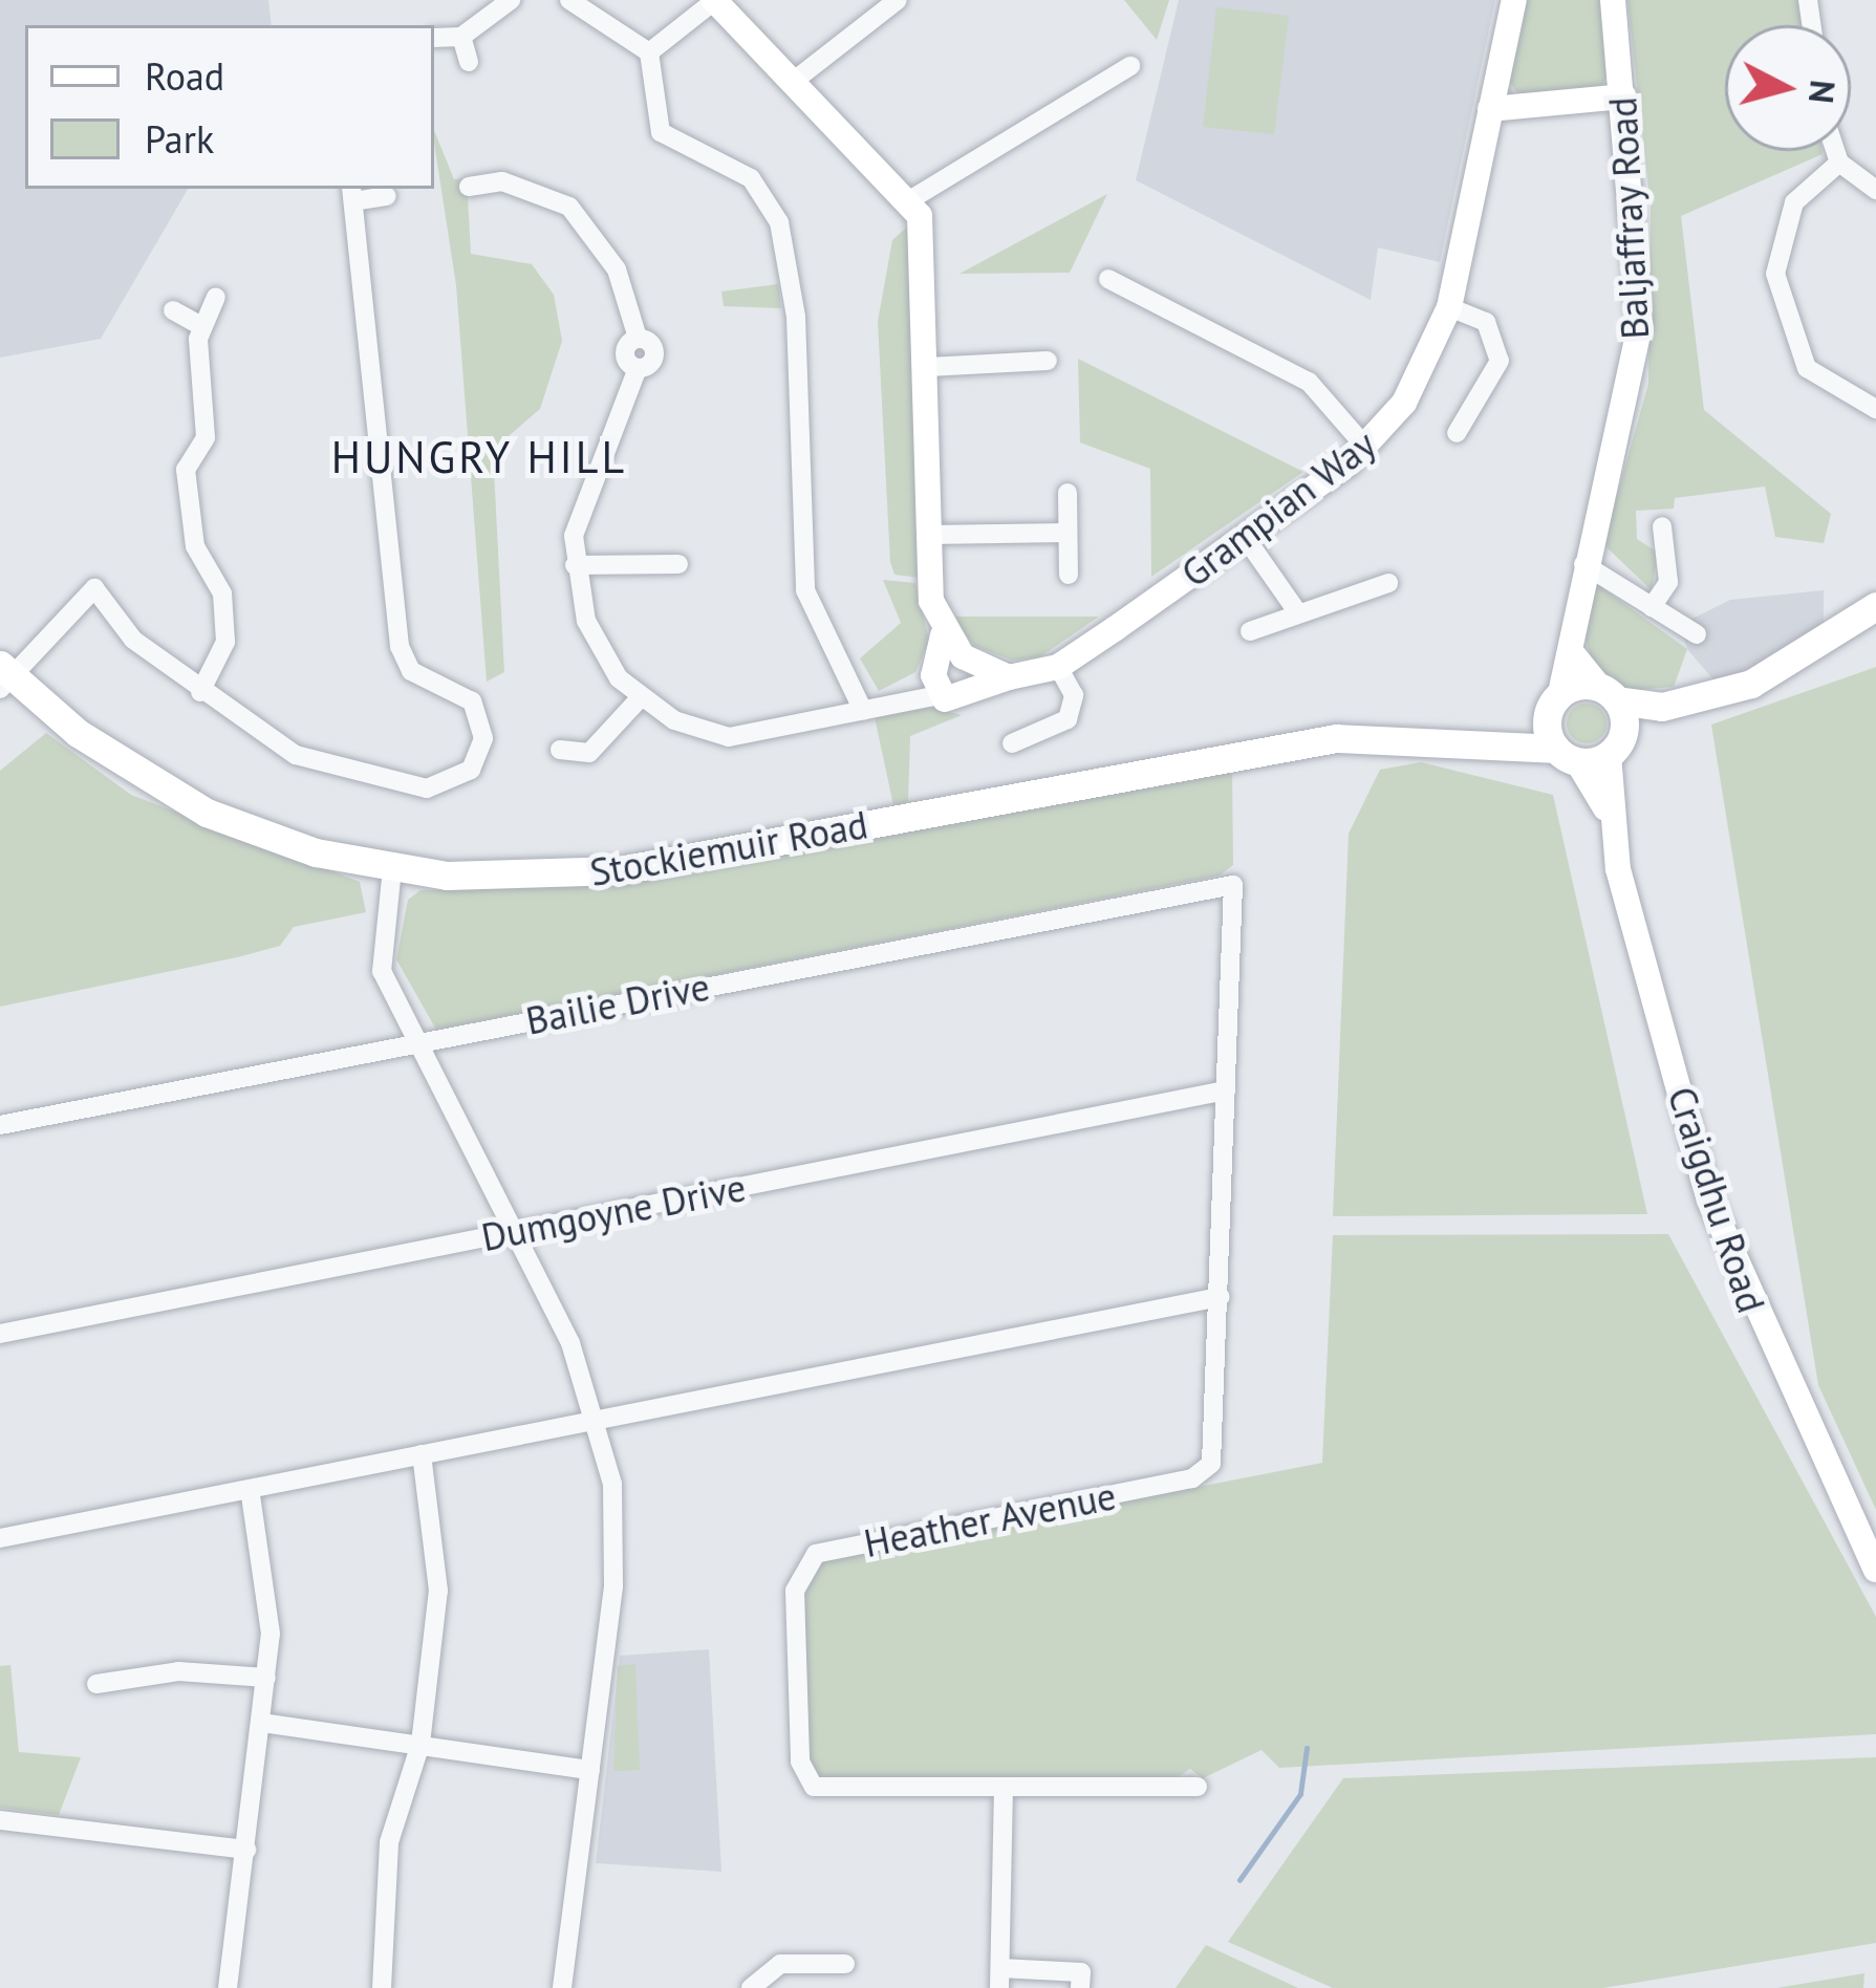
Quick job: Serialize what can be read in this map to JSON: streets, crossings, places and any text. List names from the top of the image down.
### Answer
{
  "streets": {
    "main road": ["Stockiemuir Road"],
    "street": [
      "Baljaffray Road",
      "Grampian Way",
      "Bailie Drive",
      "Craigdhu Road",
      "Dumgoyne Drive",
      "Heather Avenue"
    ]
  },
  "crossings": [
    ["Stockiemuir Road", "Craigdhu Road"],
    ["Bailie Drive", "Heather Avenue"],
    ["Dumgoyne Drive", "Heather Avenue"]
  ],
  "districts": ["HUNGRY HILL"],
  "legend": ["Road", "Park"],
  "north": "right"
}
